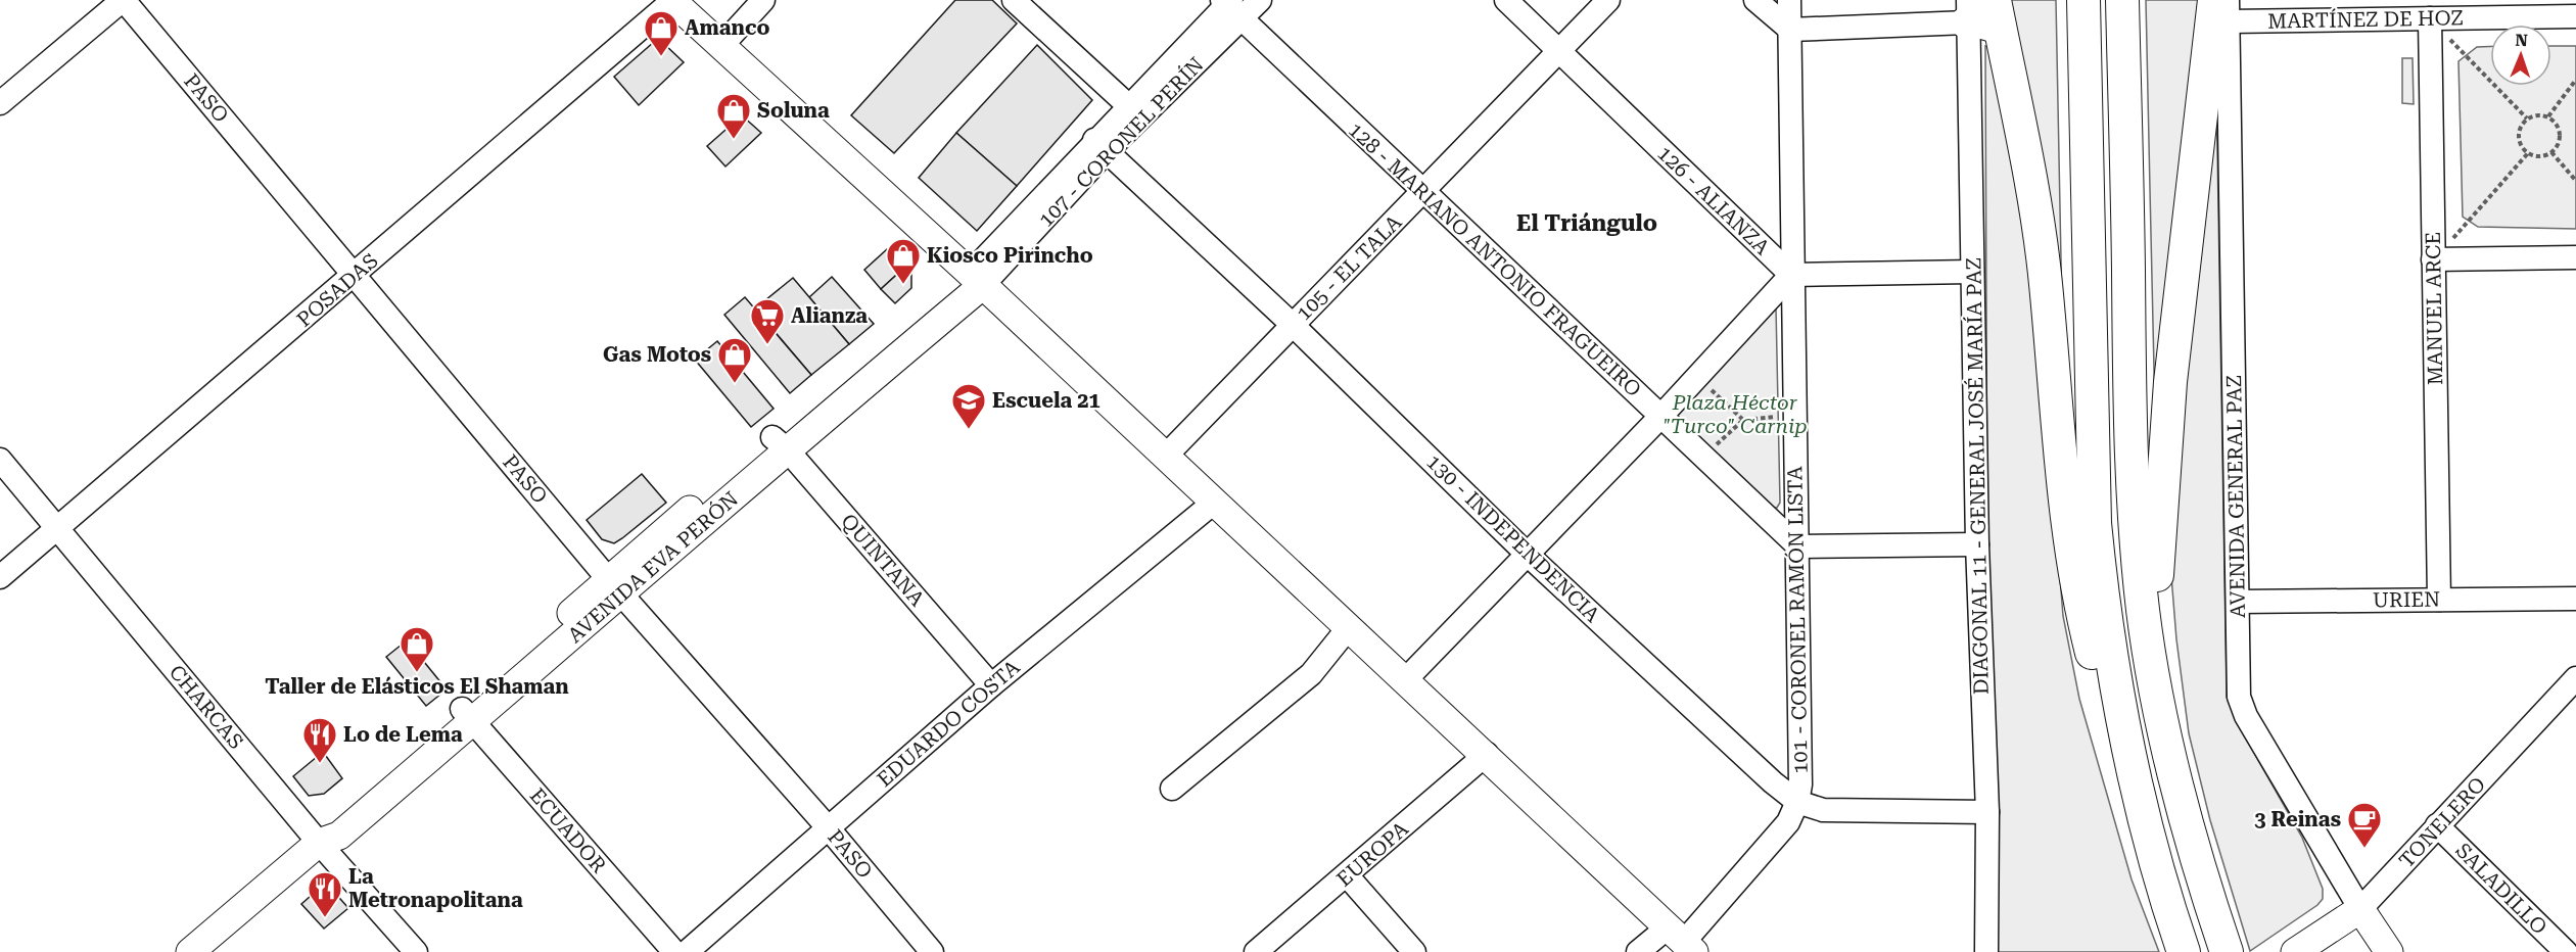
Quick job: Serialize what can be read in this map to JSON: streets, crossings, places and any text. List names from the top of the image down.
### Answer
{
  "streets": {
    "main road": ["AVENIDA GENERAL PAZ", "AVENIDA EVA PERÓN", "TONELERO"],
    "street": [
      "MARTÍNEZ DE HOZ",
      "PASO",
      "107 - CORONEL PERÍN",
      "126 - ALIANZA",
      "128 - MARIANO ANTONIO FRAGUEIRO",
      "105 - EL TALA",
      "POSADAS",
      "MANUEL ARCE",
      "DIAGONAL 11 - GENERAL JOSÉ MARÍA PAZ",
      "130 - INDEPENDENCIA",
      "QUINTANA",
      "URIEN",
      "101 - CORONEL RAMÓN LISTA",
      "CHARCAS",
      "EDUARDO COSTA",
      "ECUADOR",
      "EUROPA",
      "SALADILLO"
    ]
  },
  "crossings": [
    ["MARTÍNEZ DE HOZ", "MANUEL ARCE"],
    ["MARTÍNEZ DE HOZ", "AVENIDA GENERAL PAZ"],
    ["PASO", "POSADAS"],
    ["PASO", "AVENIDA EVA PERÓN"],
    ["PASO", "EDUARDO COSTA"],
    ["107 - CORONEL PERÍN", "128 - MARIANO ANTONIO FRAGUEIRO"],
    ["107 - CORONEL PERÍN", "130 - INDEPENDENCIA"],
    ["107 - CORONEL PERÍN", "AVENIDA EVA PERÓN"],
    ["126 - ALIANZA", "105 - EL TALA"],
    ["126 - ALIANZA", "101 - CORONEL RAMÓN LISTA"],
    ["128 - MARIANO ANTONIO FRAGUEIRO", "105 - EL TALA"],
    ["128 - MARIANO ANTONIO FRAGUEIRO", "101 - CORONEL RAMÓN LISTA"],
    ["105 - EL TALA", "130 - INDEPENDENCIA"],
    ["POSADAS", "CHARCAS"],
    ["MANUEL ARCE", "URIEN"],
    ["DIAGONAL 11 - GENERAL JOSÉ MARÍA PAZ", "130 - INDEPENDENCIA"],
    ["AVENIDA GENERAL PAZ", "URIEN"],
    ["AVENIDA GENERAL PAZ", "TONELERO"],
    ["130 - INDEPENDENCIA", "101 - CORONEL RAMÓN LISTA"],
    ["QUINTANA", "AVENIDA EVA PERÓN"],
    ["QUINTANA", "EDUARDO COSTA"],
    ["AVENIDA EVA PERÓN", "CHARCAS"],
    ["AVENIDA EVA PERÓN", "ECUADOR"],
    ["TONELERO", "SALADILLO"]
  ],
  "districts": ["El Triángulo"],
  "parks": ["Plaza Héctor \"Turco\" Carnip"],
  "places": {
    "shop": [
      "Amanco",
      "Soluna",
      "Kiosco Pirincho",
      "Gas Motos",
      "Taller de Elásticos El Shaman"
    ],
    "supermarket": ["Alianza"],
    "school or university": ["Escuela 21"],
    "restaurant": ["Lo de Lema", "La Metronapolitana"],
    "cafe": ["3 Reinas"]
  },
  "north": "top"
}
